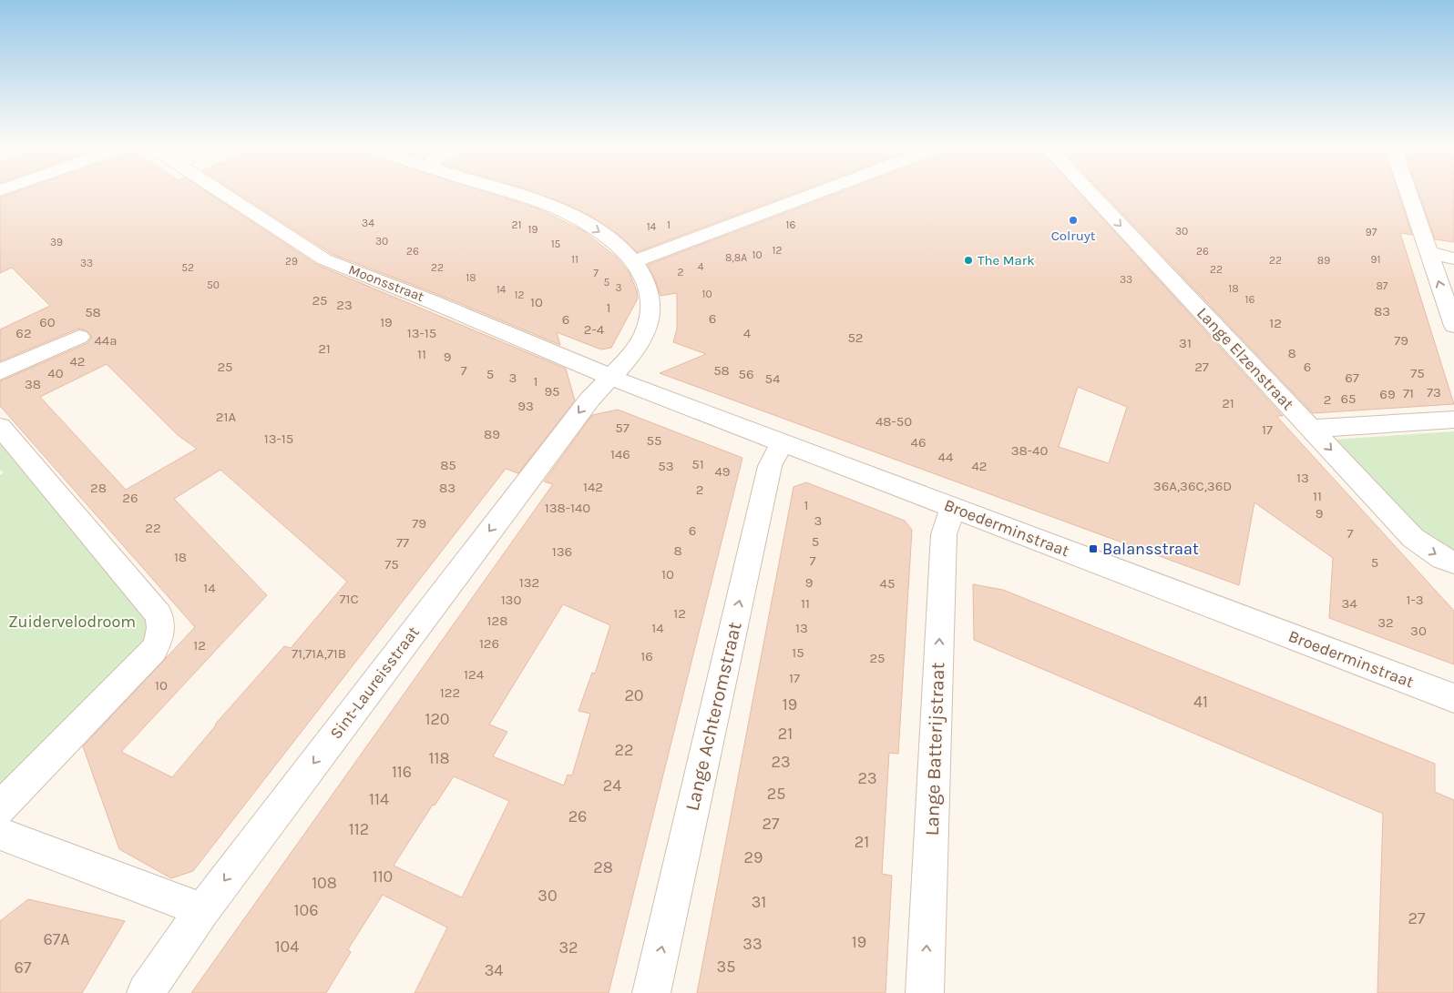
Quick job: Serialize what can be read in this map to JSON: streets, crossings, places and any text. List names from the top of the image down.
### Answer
{
  "streets": {
    "street": [
      "Moonsstraat",
      "Lange Elzenstraat",
      "Broederminstraat",
      "Sint-Laureisstraat",
      "Lange Achteromstraat",
      "Lange Batterijstraat"
    ]
  },
  "crossings": [
    ["Moonsstraat", "Broederminstraat"],
    ["Moonsstraat", "Sint-Laureisstraat"],
    ["Broederminstraat", "Sint-Laureisstraat"],
    ["Broederminstraat", "Lange Achteromstraat"],
    ["Broederminstraat", "Lange Batterijstraat"]
  ],
  "one_way": [
    "Lange Elzenstraat",
    "Sint-Laureisstraat",
    "Lange Achteromstraat",
    "Lange Batterijstraat"
  ],
  "parks": ["Zuidervelodroom"],
  "places": {
    "other": ["Colruyt", "The Mark"],
    "transit": ["Balansstraat"]
  },
  "house_numbers": [
    "34",
    "21",
    "1",
    "16",
    "14",
    "19",
    "30",
    "97",
    "30",
    "39",
    "15",
    "12",
    "26",
    "26",
    "10",
    "8,8A",
    "11",
    "91",
    "22",
    "89",
    "29",
    "33",
    "4",
    "52",
    "22",
    "22",
    "2",
    "7",
    "18",
    "33",
    "5",
    "50",
    "87",
    "3",
    "18",
    "14",
    "10",
    "12",
    "16",
    "25",
    "10",
    "23",
    "1",
    "83",
    "58",
    "6",
    "6",
    "60",
    "19",
    "12",
    "2-4",
    "62",
    "13-15",
    "4",
    "52",
    "44a",
    "79",
    "31",
    "21",
    "8",
    "11",
    "9",
    "42",
    "25",
    "27",
    "6",
    "7",
    "58",
    "40",
    "75",
    "5",
    "56",
    "3",
    "67",
    "54",
    "1",
    "38",
    "95",
    "73",
    "71",
    "69",
    "65",
    "2",
    "21",
    "93",
    "21A",
    "48-50",
    "57",
    "17",
    "89",
    "13-15",
    "55",
    "46",
    "38-40",
    "146",
    "44",
    "51",
    "85",
    "53",
    "42",
    "49",
    "13",
    "36A,36C,36D",
    "142",
    "28",
    "83",
    "2",
    "11",
    "26",
    "1",
    "138-140",
    "9",
    "3",
    "79",
    "22",
    "6",
    "7",
    "5",
    "77",
    "8",
    "136",
    "18",
    "7",
    "5",
    "75",
    "10",
    "132",
    "9",
    "45",
    "14",
    "71C",
    "130",
    "1-3",
    "11",
    "34",
    "12",
    "128",
    "32",
    "14",
    "13",
    "30",
    "126",
    "12",
    "15",
    "71,71A,71B",
    "16",
    "25",
    "124",
    "17",
    "10",
    "122",
    "20",
    "41",
    "19",
    "120",
    "21",
    "22",
    "118",
    "23",
    "116",
    "23",
    "24",
    "25",
    "114",
    "26",
    "27",
    "112",
    "21",
    "29",
    "28",
    "110",
    "108",
    "30",
    "31",
    "106",
    "27",
    "67A",
    "19",
    "33",
    "104",
    "32",
    "35",
    "67",
    "34"
  ]
}
